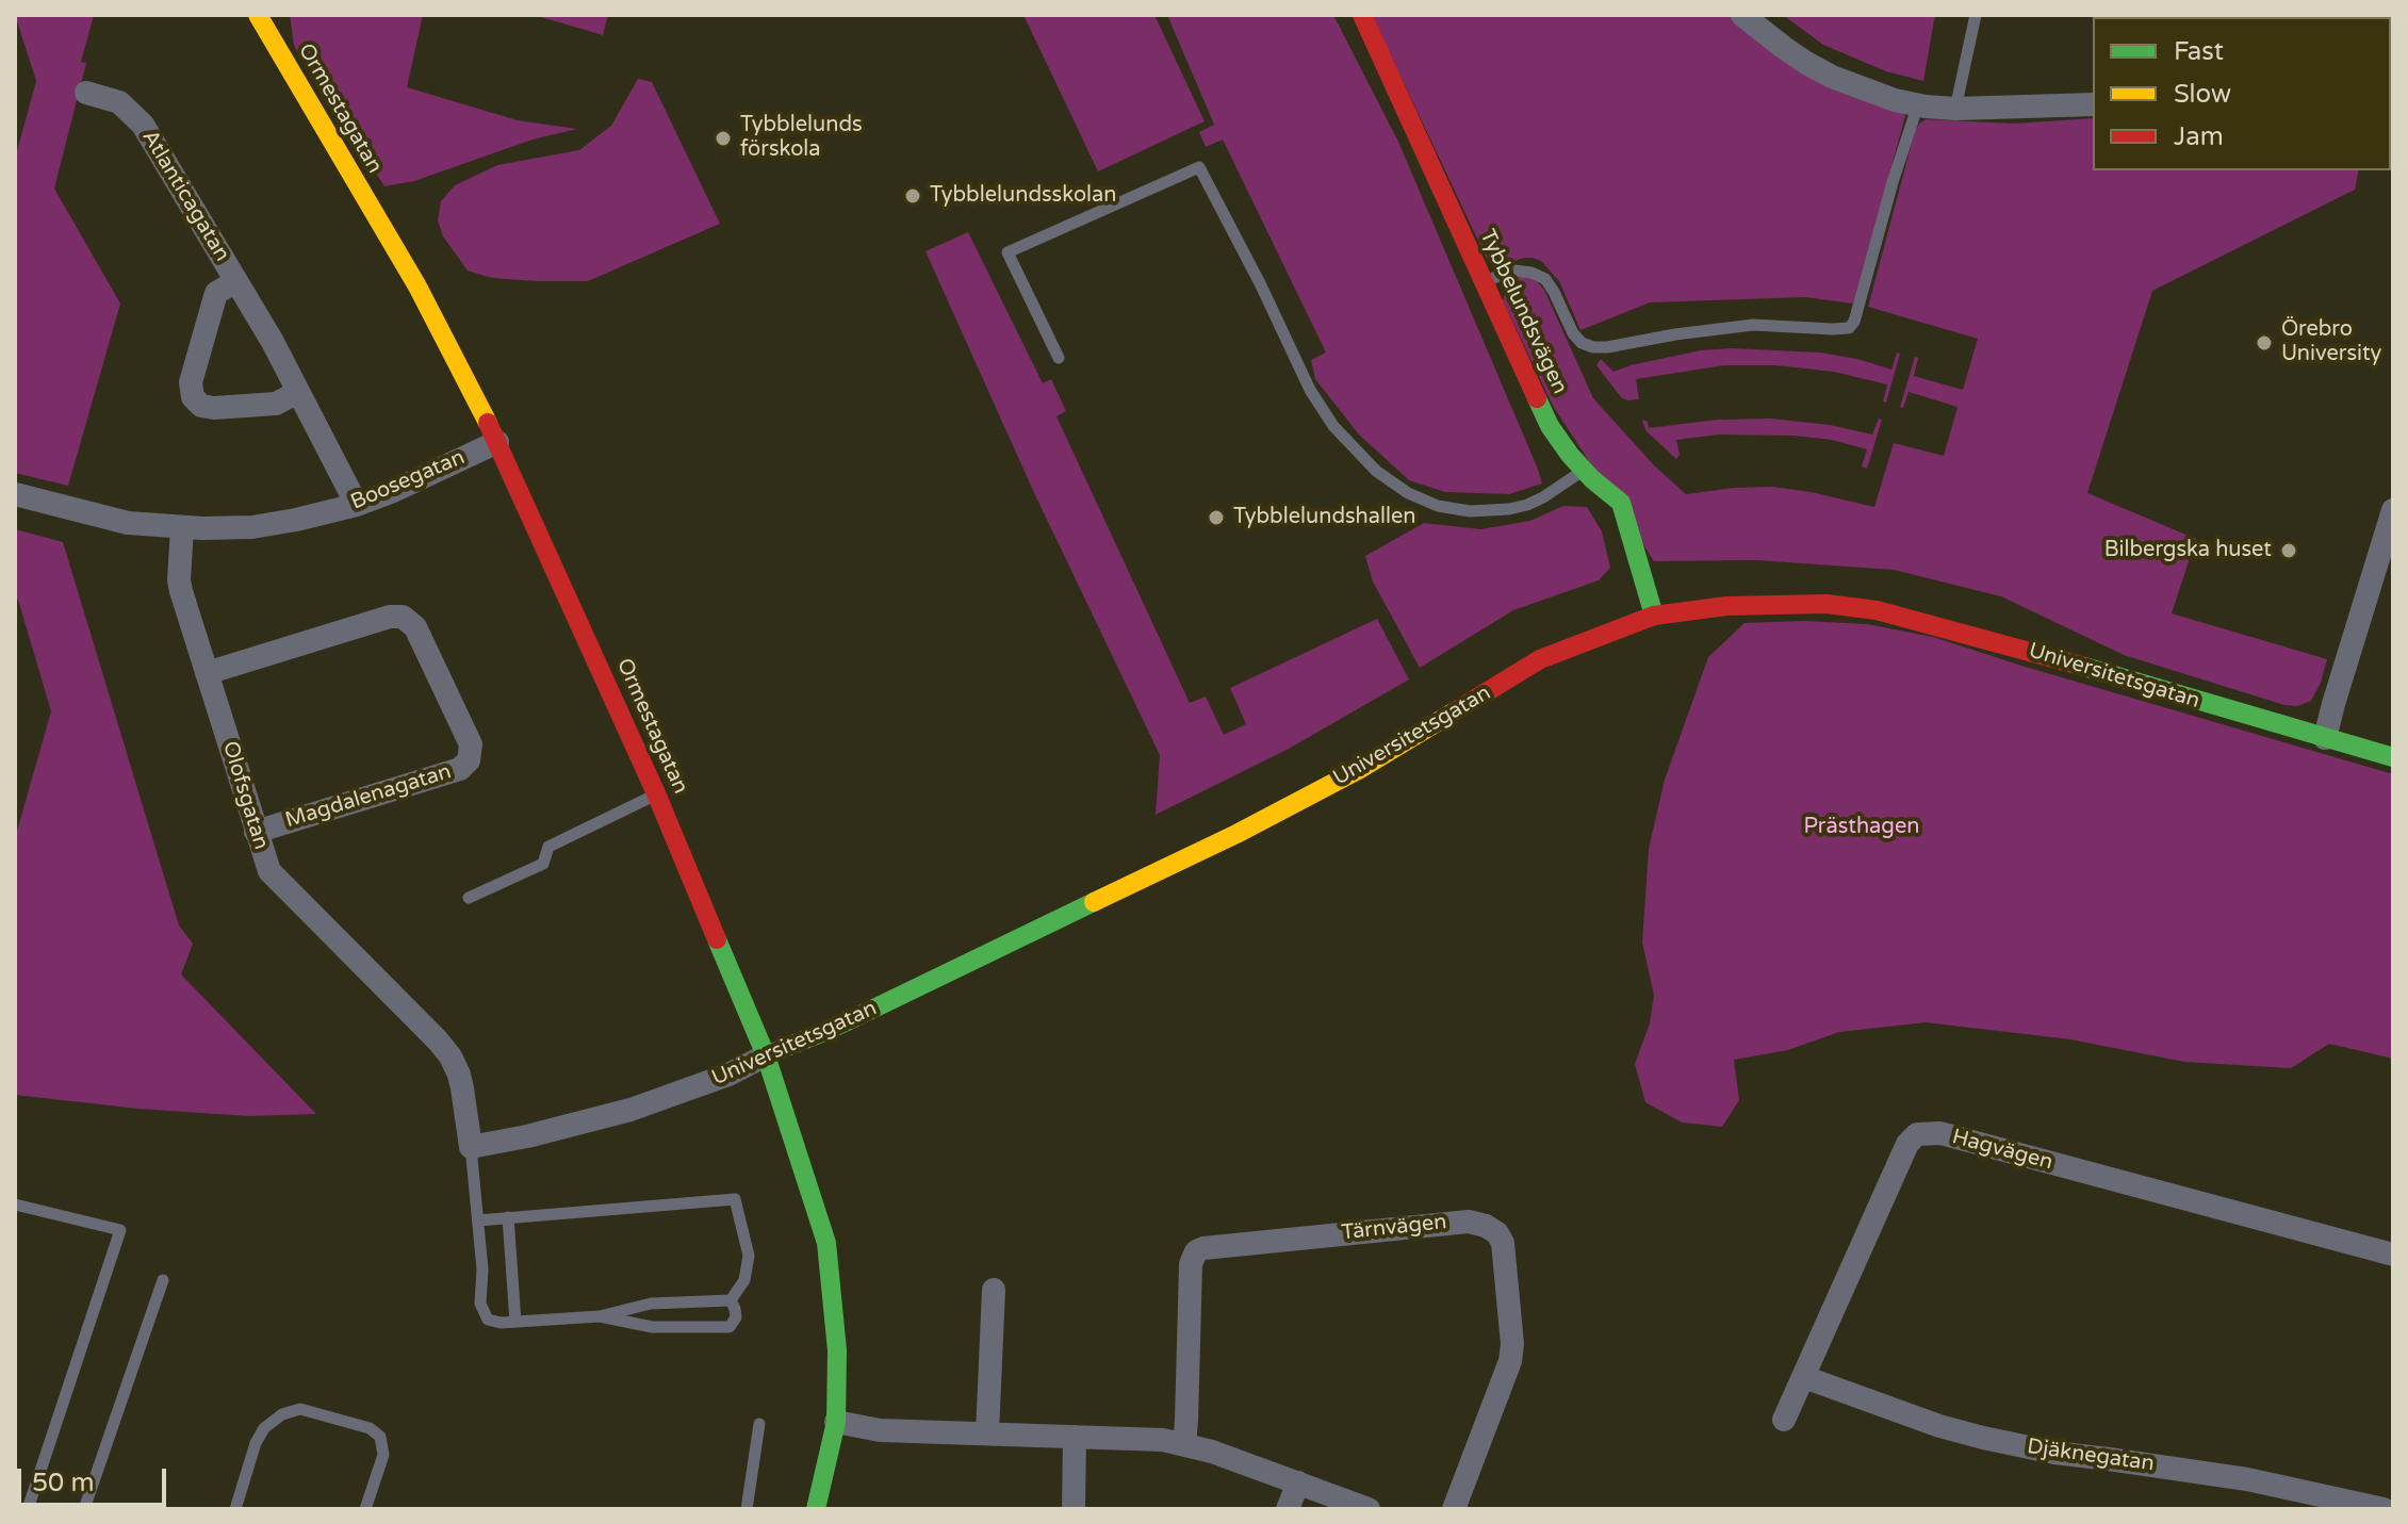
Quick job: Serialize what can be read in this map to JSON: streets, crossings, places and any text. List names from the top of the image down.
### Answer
{
  "streets": {
    "street": [
      "Ormestagatan",
      "Atlanticagatan",
      "Tybbelundsvägen",
      "Boosegatan",
      "Universitetsgatan",
      "Olofsgatan",
      "Magdalenagatan",
      "Hagvägen",
      "Tärnvägen",
      "Djäknegatan"
    ]
  },
  "crossings": [
    ["Ormestagatan", "Boosegatan"],
    ["Ormestagatan", "Universitetsgatan"],
    ["Atlanticagatan", "Boosegatan"],
    ["Tybbelundsvägen", "Universitetsgatan"],
    ["Boosegatan", "Olofsgatan"],
    ["Universitetsgatan", "Olofsgatan"],
    ["Olofsgatan", "Magdalenagatan"],
    ["Hagvägen", "Djäknegatan"]
  ],
  "parks": ["Prästhagen"],
  "places": [
    "Tybblelunds förskola",
    "Tybblelundsskolan",
    "Örebro University",
    "Tybblelundshallen",
    "Bilbergska huset"
  ],
  "legend": ["Fast", "Slow", "Jam"],
  "scale_bar": "50 m"
}
